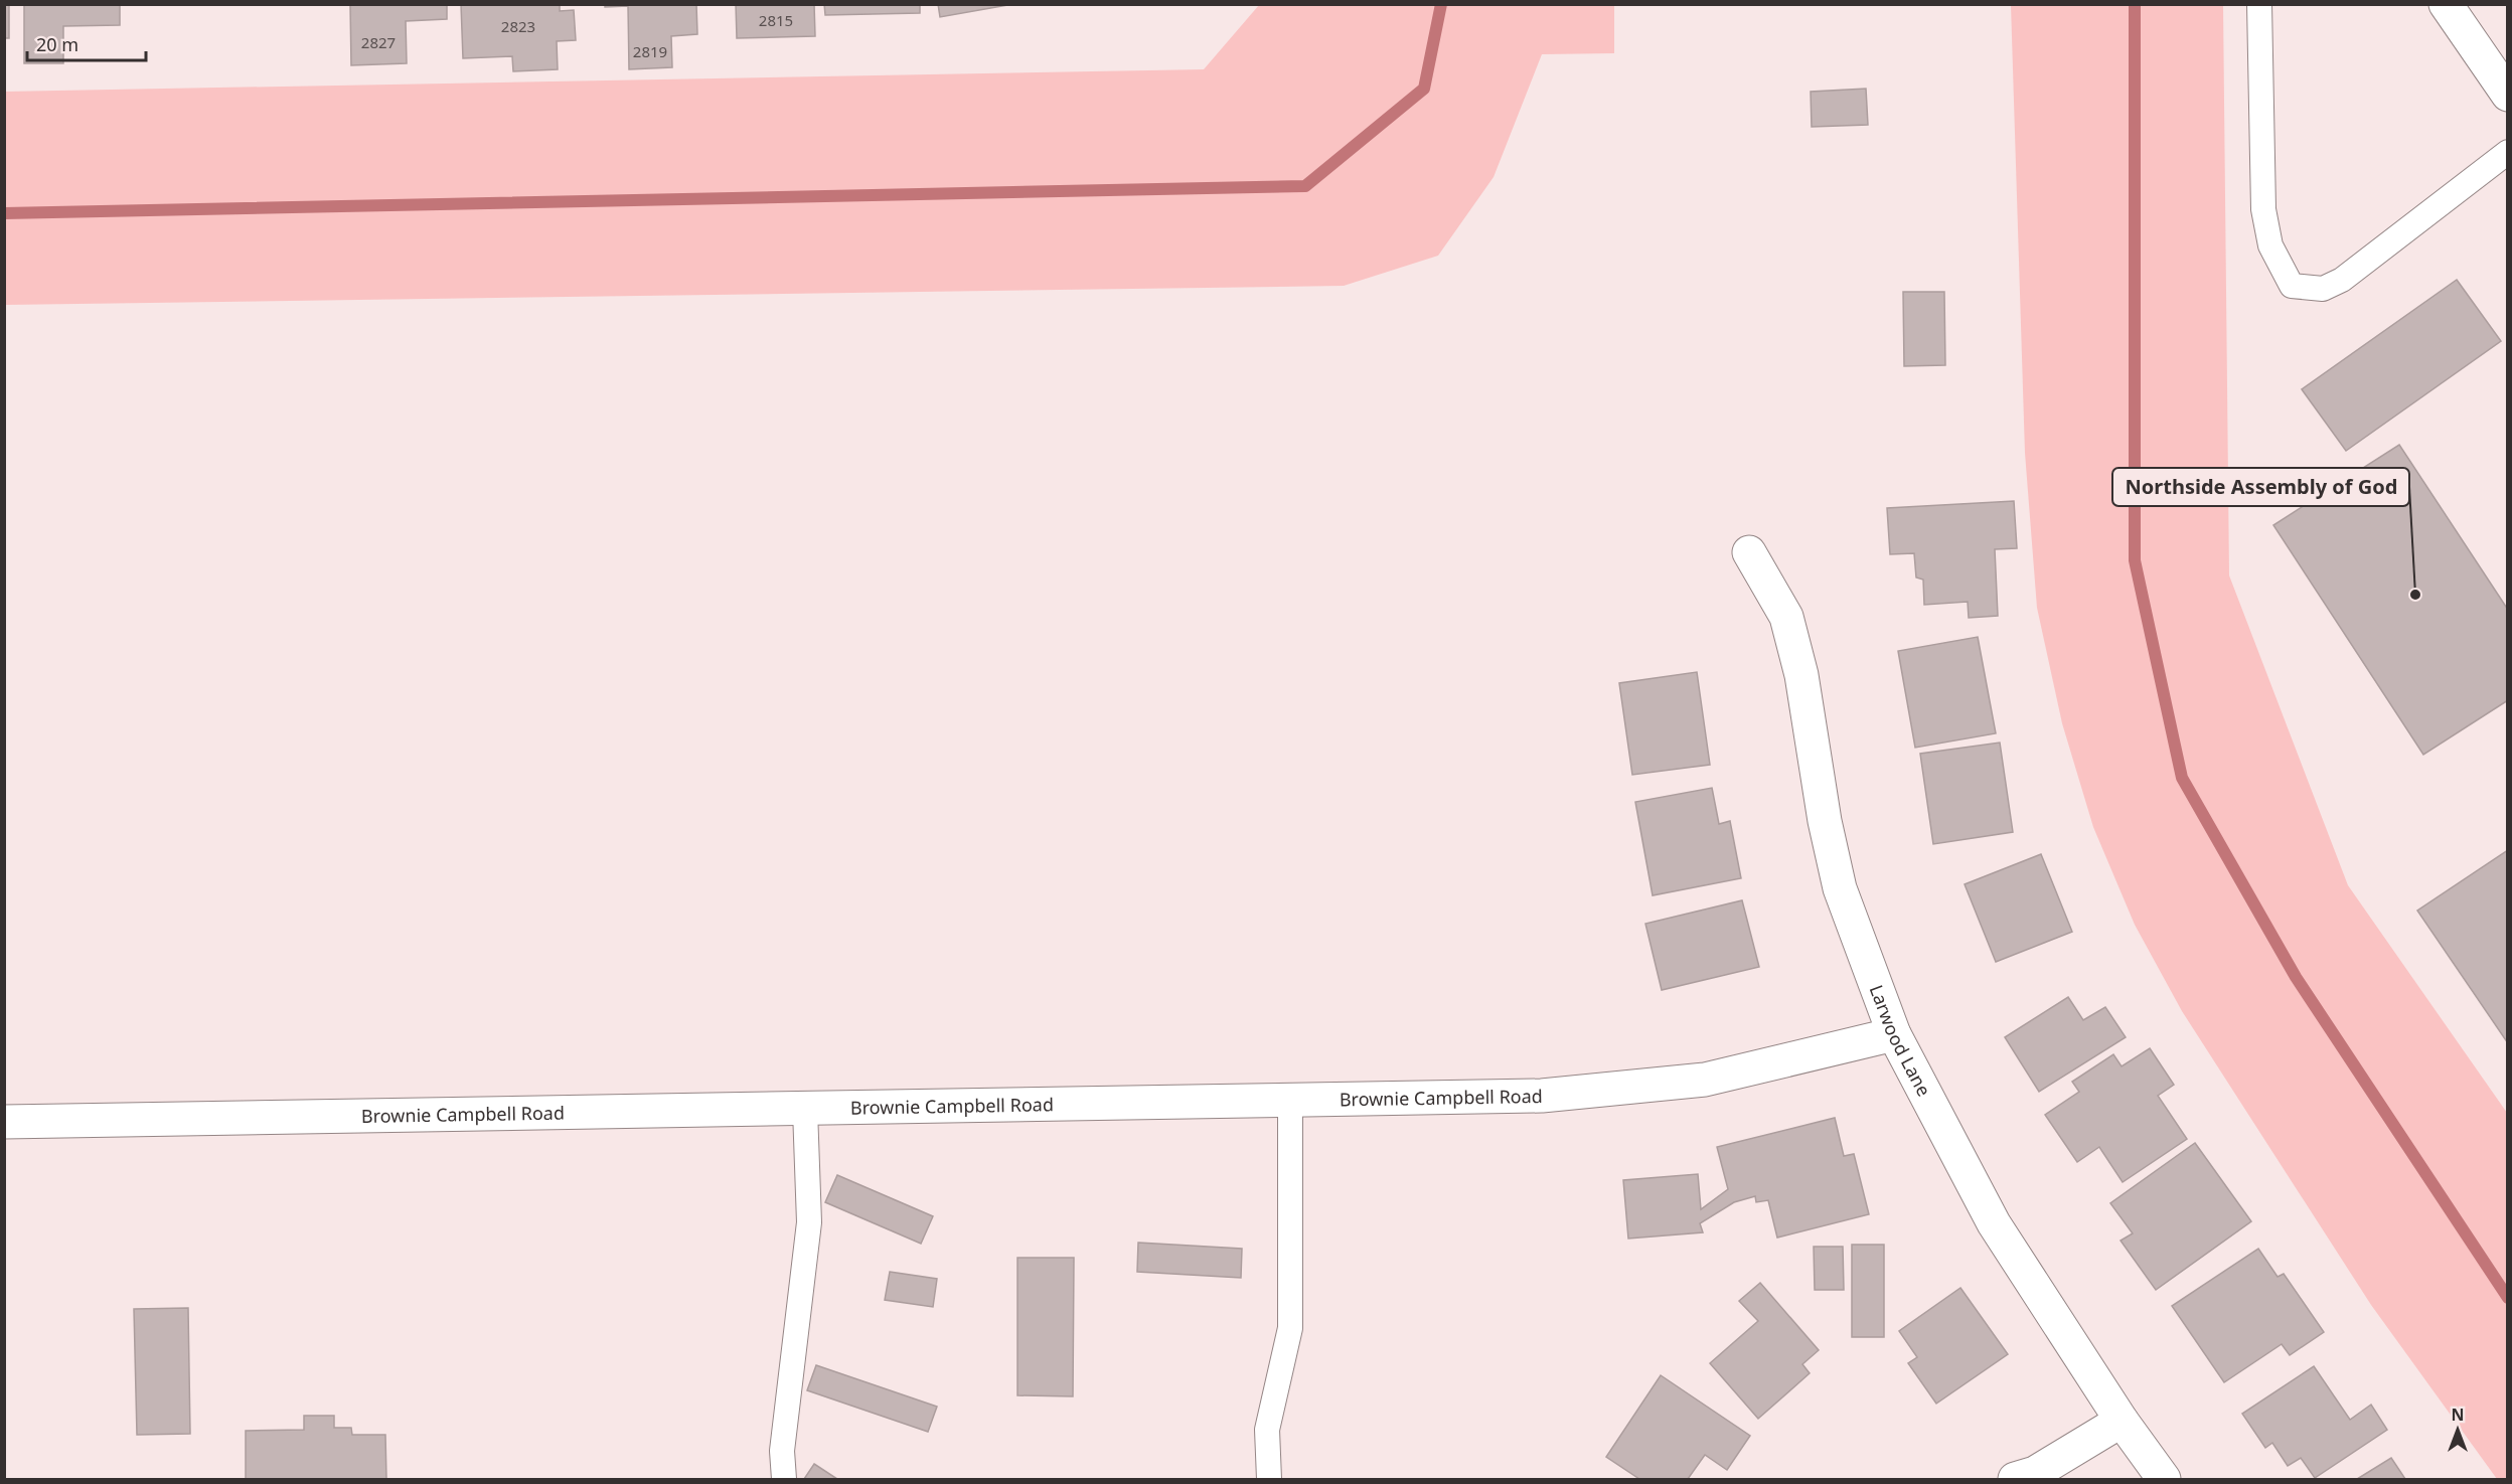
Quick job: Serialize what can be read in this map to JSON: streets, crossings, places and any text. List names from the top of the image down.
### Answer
{
  "streets": {
    "street": ["Larwood Lane", "Brownie Campbell Road"]
  },
  "crossings": [
    ["Larwood Lane", "Brownie Campbell Road"]
  ],
  "places": ["Northside Assembly of God"],
  "house_numbers": [
    "2815",
    "2823",
    "2827",
    "2819"
  ],
  "scale_bar": "20 m",
  "north": "top"
}
